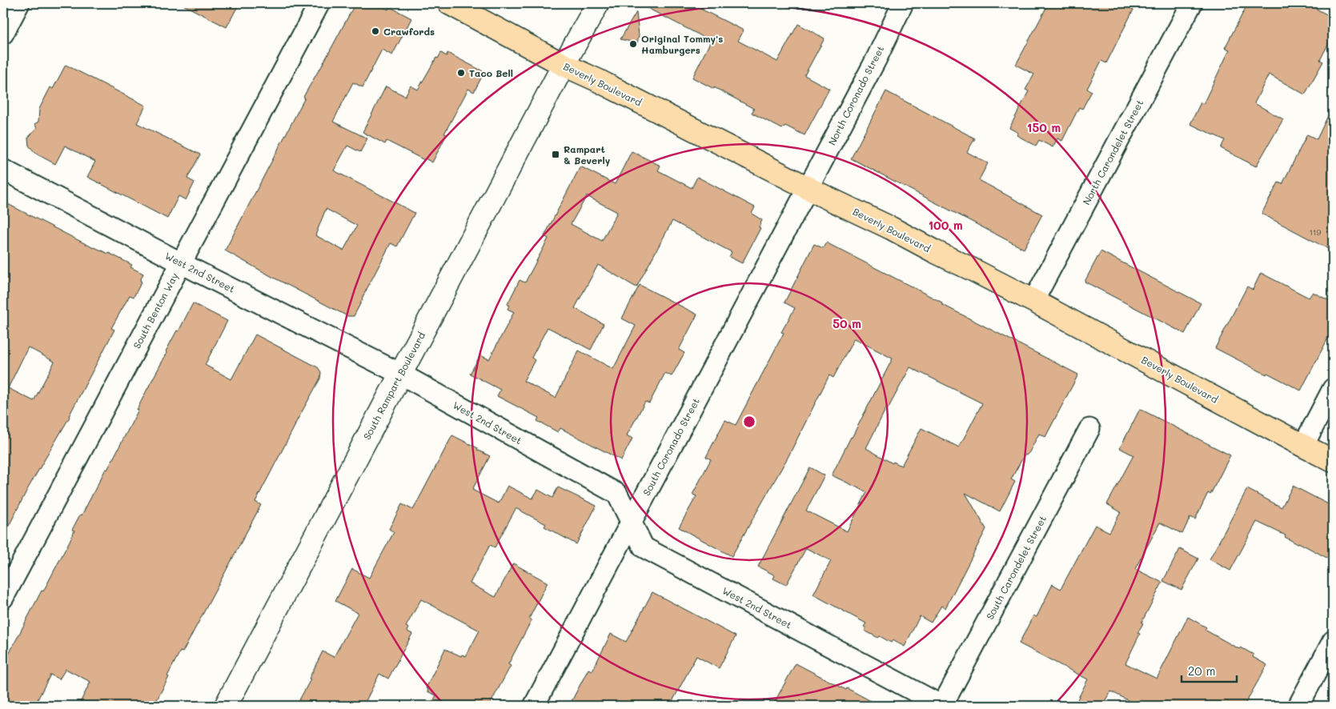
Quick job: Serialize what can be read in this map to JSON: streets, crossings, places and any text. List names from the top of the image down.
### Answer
{
  "streets": {
    "main road": ["Beverly Boulevard"],
    "street": [
      "North Coronado Street",
      "North Carondelet Street",
      "West 2nd Street",
      "South Benton Way",
      "South Rampart Boulevard",
      "South Coronado Street",
      "South Carondelet Street"
    ]
  },
  "crossings": [
    ["Beverly Boulevard", "North Coronado Street"],
    ["Beverly Boulevard", "North Carondelet Street"],
    ["Beverly Boulevard", "South Rampart Boulevard"],
    ["Beverly Boulevard", "South Coronado Street"],
    ["North Coronado Street", "South Coronado Street"],
    ["West 2nd Street", "South Benton Way"],
    ["West 2nd Street", "South Rampart Boulevard"],
    ["West 2nd Street", "South Coronado Street"],
    ["West 2nd Street", "South Carondelet Street"]
  ],
  "places": {
    "other": ["Crawfords", "Original Tommy's Hamburgers", "Taco Bell"],
    "transit": ["Rampart & Beverly"]
  },
  "house_numbers": ["119"],
  "scale_bar": "20 m",
  "rings": ["150 m", "100 m", "50 m"]
}
